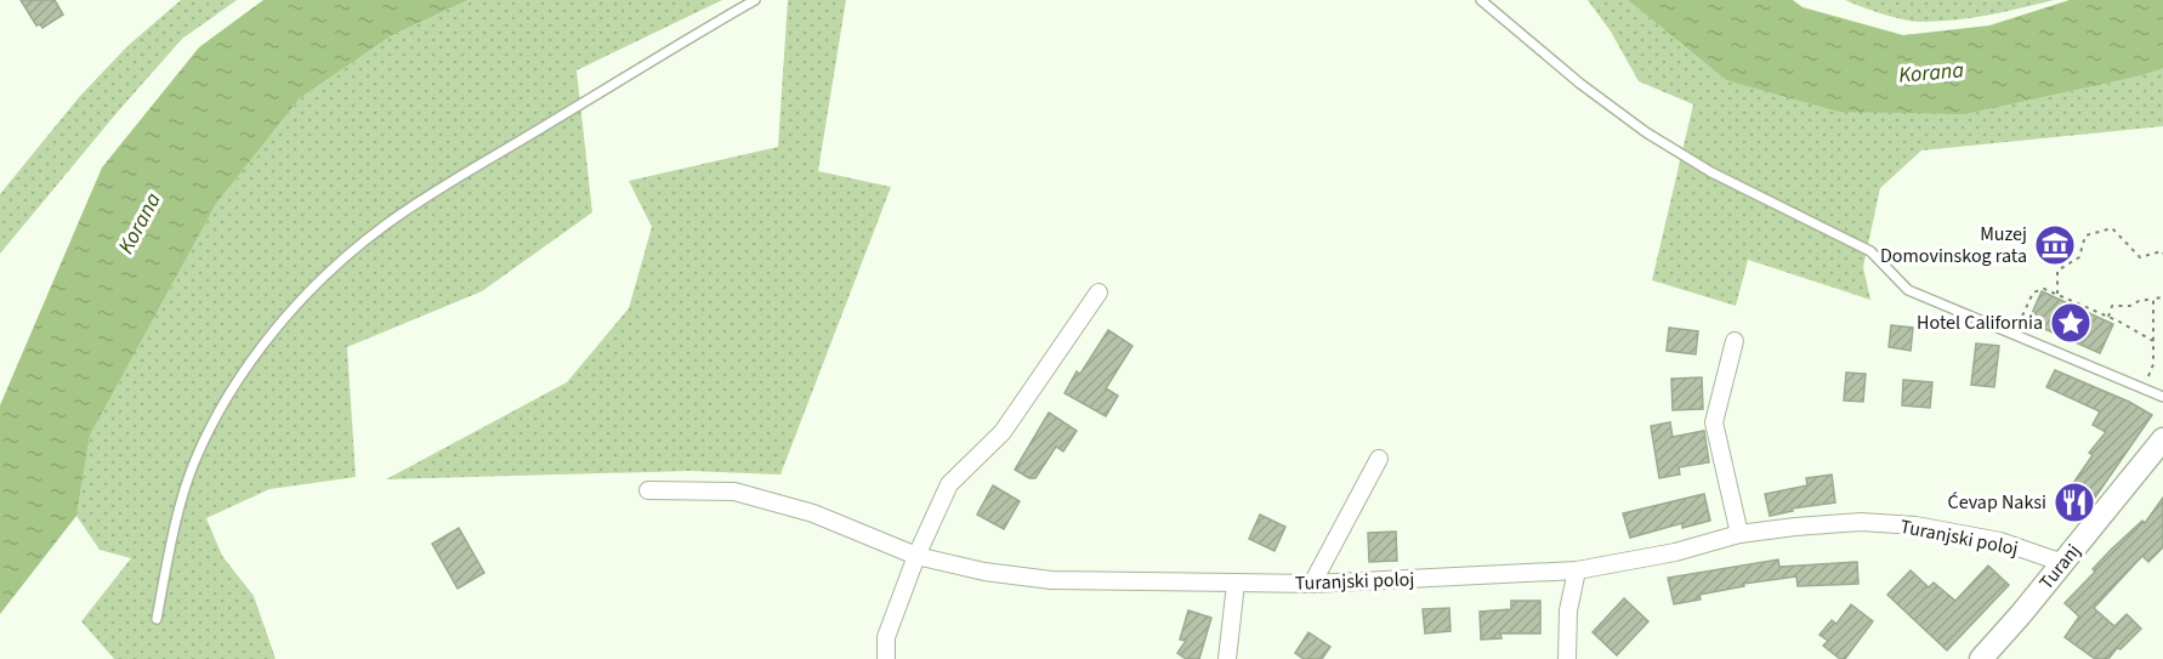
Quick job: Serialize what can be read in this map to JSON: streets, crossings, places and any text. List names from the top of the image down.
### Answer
{
  "streets": {
    "main road": ["Turanj"],
    "street": ["Turanjski poloj"]
  },
  "crossings": [
    ["Turanjski poloj", "Turanj"]
  ],
  "water": ["Korana"],
  "places": {
    "museum": ["Muzej Domovinskog rata"],
    "place": ["Hotel California"],
    "restaurant": ["Ćevap Naksi"]
  }
}
